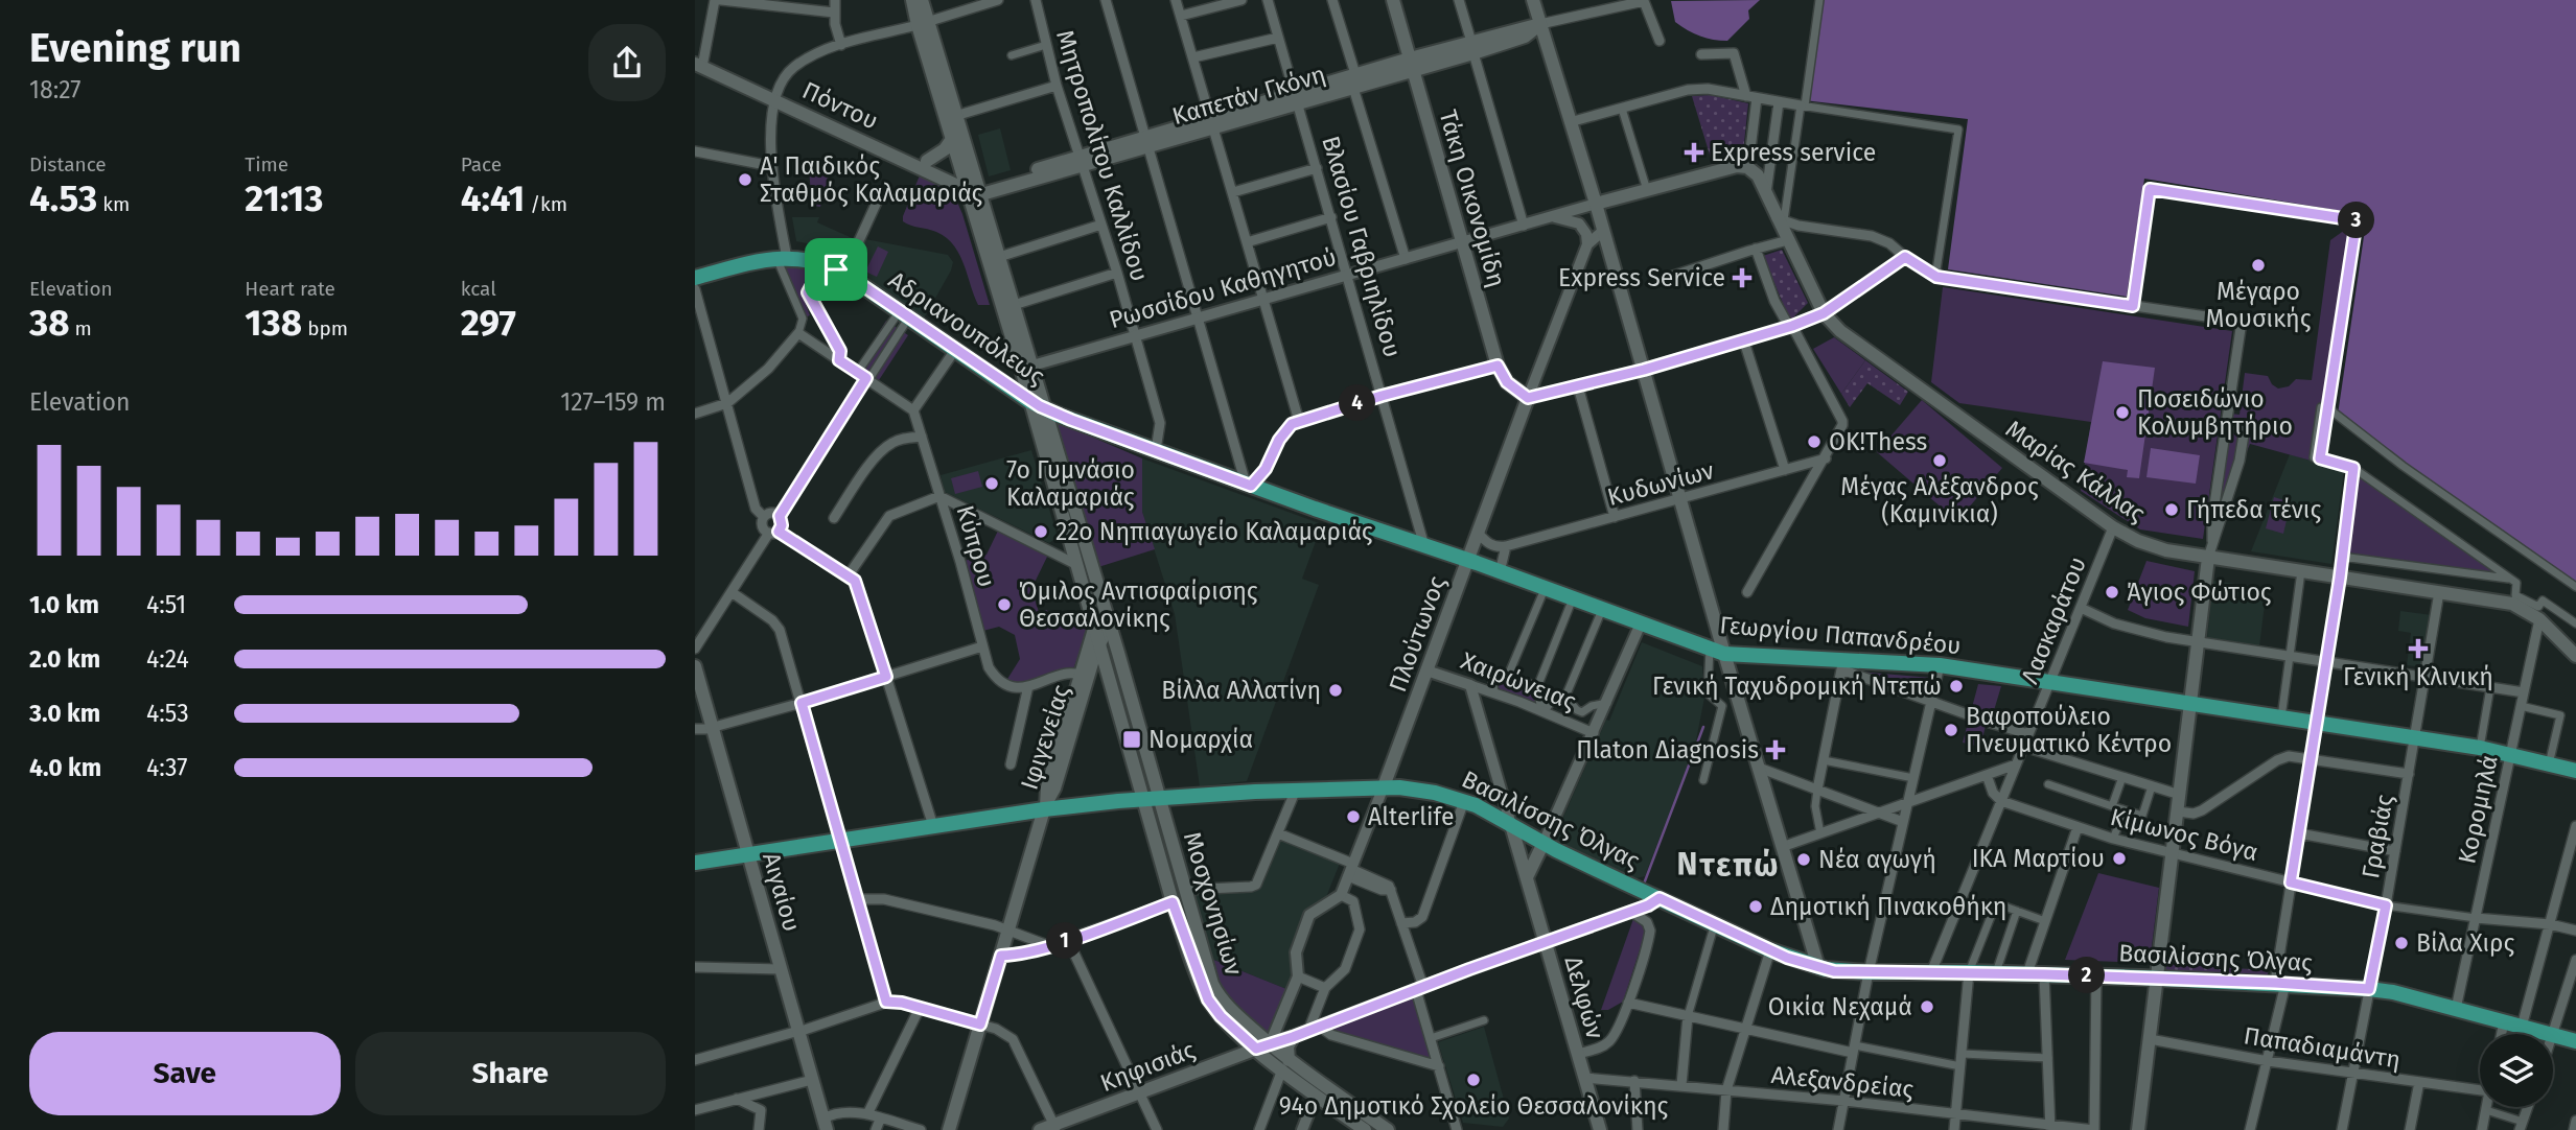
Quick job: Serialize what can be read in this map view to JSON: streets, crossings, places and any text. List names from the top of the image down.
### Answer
{
  "streets": {
    "main road": [
      "Καπετάν Γκόνη",
      "Πόντου",
      "Τάκη Οικονομίδη",
      "Αδριανουπόλεως",
      "Μαρίας Κάλλας",
      "Πλούτωνος",
      "Γεωργίου Παπανδρέου",
      "Βασιλίσσης Όλγας",
      "Αιγαίου",
      "Μοσχονησίων",
      "Δελφών",
      "Κηφισιάς"
    ],
    "street": [
      "Μητροπολίτου Καλλίδου",
      "Βλασίου Γαβριηλίδου",
      "Ρωσσίδου Καθηγητού",
      "Κυδωνίων",
      "Κύπρου",
      "Λασκαράτου",
      "Χαιρώνειας",
      "Ιφιγενείας",
      "Κορομηλά",
      "Κίμωνος Βόγα",
      "Γραβιάς",
      "Παπαδιαμάντη",
      "Αλεξανδρείας"
    ]
  },
  "crossings": [
    ["Καπετάν Γκόνη", "Πόντου"],
    ["Καπετάν Γκόνη", "Μητροπολίτου Καλλίδου"],
    ["Καπετάν Γκόνη", "Τάκη Οικονομίδη"],
    ["Καπετάν Γκόνη", "Βλασίου Γαβριηλίδου"],
    ["Καπετάν Γκόνη", "Μοσχονησίων"],
    ["Πόντου", "Μοσχονησίων"],
    ["Μητροπολίτου Καλλίδου", "Ρωσσίδου Καθηγητού"],
    ["Μητροπολίτου Καλλίδου", "Γεωργίου Παπανδρέου"],
    ["Τάκη Οικονομίδη", "Ρωσσίδου Καθηγητού"],
    ["Τάκη Οικονομίδη", "Πλούτωνος"],
    ["Βλασίου Γαβριηλίδου", "Ρωσσίδου Καθηγητού"],
    ["Βλασίου Γαβριηλίδου", "Γεωργίου Παπανδρέου"],
    ["Ρωσσίδου Καθηγητού", "Μοσχονησίων"],
    ["Αδριανουπόλεως", "Γεωργίου Παπανδρέου"],
    ["Αδριανουπόλεως", "Μοσχονησίων"],
    ["Μαρίας Κάλλας", "Λασκαράτου"],
    ["Μαρίας Κάλλας", "Κορομηλά"],
    ["Μαρίας Κάλλας", "Γραβιάς"],
    ["Λασκαράτου", "Γεωργίου Παπανδρέου"],
    ["Λασκαράτου", "Βασιλίσσης Όλγας"],
    ["Λασκαράτου", "Κίμωνος Βόγα"],
    ["Πλούτωνος", "Γεωργίου Παπανδρέου"],
    ["Πλούτωνος", "Χαιρώνειας"],
    ["Πλούτωνος", "Βασιλίσσης Όλγας"],
    ["Γεωργίου Παπανδρέου", "Κορομηλά"],
    ["Γεωργίου Παπανδρέου", "Γραβιάς"],
    ["Γεωργίου Παπανδρέου", "Μοσχονησίων"],
    ["Ιφιγενείας", "Βασιλίσσης Όλγας"],
    ["Ιφιγενείας", "Μοσχονησίων"],
    ["Κορομηλά", "Βασιλίσσης Όλγας"],
    ["Κορομηλά", "Κίμωνος Βόγα"],
    ["Βασιλίσσης Όλγας", "Γραβιάς"],
    ["Βασιλίσσης Όλγας", "Αιγαίου"],
    ["Βασιλίσσης Όλγας", "Μοσχονησίων"],
    ["Βασιλίσσης Όλγας", "Δελφών"],
    ["Κίμωνος Βόγα", "Γραβιάς"],
    ["Γραβιάς", "Παπαδιαμάντη"],
    ["Μοσχονησίων", "Κηφισιάς"],
    ["Δελφών", "Αλεξανδρείας"]
  ],
  "districts": ["Ντεπώ"],
  "places": {
    "health": [
      "Express service",
      "Express Service",
      "Γενική Κλινική",
      "Πlaton Δiagnosis"
    ],
    "other": [
      "Α' Παιδικός Σταθμός Καλαμαριάς",
      "Μέγαρο Μουσικής",
      "Ποσειδώνιο Κολυμβητήριο",
      "OK!Thess",
      "Μέγας Αλέξανδρος (Καμινίκια)",
      "7ο Γυμνάσιο Καλαμαριάς",
      "Γήπεδα τένις",
      "22ο Νηπιαγωγείο Καλαμαριάς",
      "Άγιος Φώτιος",
      "Όμιλος Αντισφαίρισης Θεσσαλονίκης",
      "Γενική Ταχυδρομική Ντεπώ",
      "Βίλλα Αλλατίνη",
      "Βαφοπούλειο Πνευματικό Κέντρο",
      "Alterlife",
      "ΙΚΑ Μαρτίου",
      "Νέα αγωγή",
      "Δημοτική Πινακοθήκη",
      "Βίλα Χιρς",
      "Οικία Νεχαμά",
      "94ο Δημοτικό Σχολείο Θεσσαλονίκης"
    ],
    "transit": ["Νομαρχία"]
  },
  "page": {
    "heading": ["Evening run", "18:27"],
    "stats": [
      ["Distance", "4.53 km"],
      ["Time", "21:13"],
      ["Pace", "4:41 /km"],
      ["Elevation", "38 m"],
      ["Heart rate", "138 bpm"],
      ["kcal", "297"]
    ],
    "pins": [
      "3",
      "4",
      "1",
      "2"
    ],
    "chart": ["Elevation", "127–159 m"],
    "list": [
      {
        "name": "1.0 km",
        "note": "4:51"
      },
      {
        "name": "2.0 km",
        "note": "4:24"
      },
      {
        "name": "3.0 km",
        "note": "4:53"
      },
      {
        "name": "4.0 km",
        "note": "4:37"
      }
    ],
    "buttons": ["Save", "Share"]
  }
}
